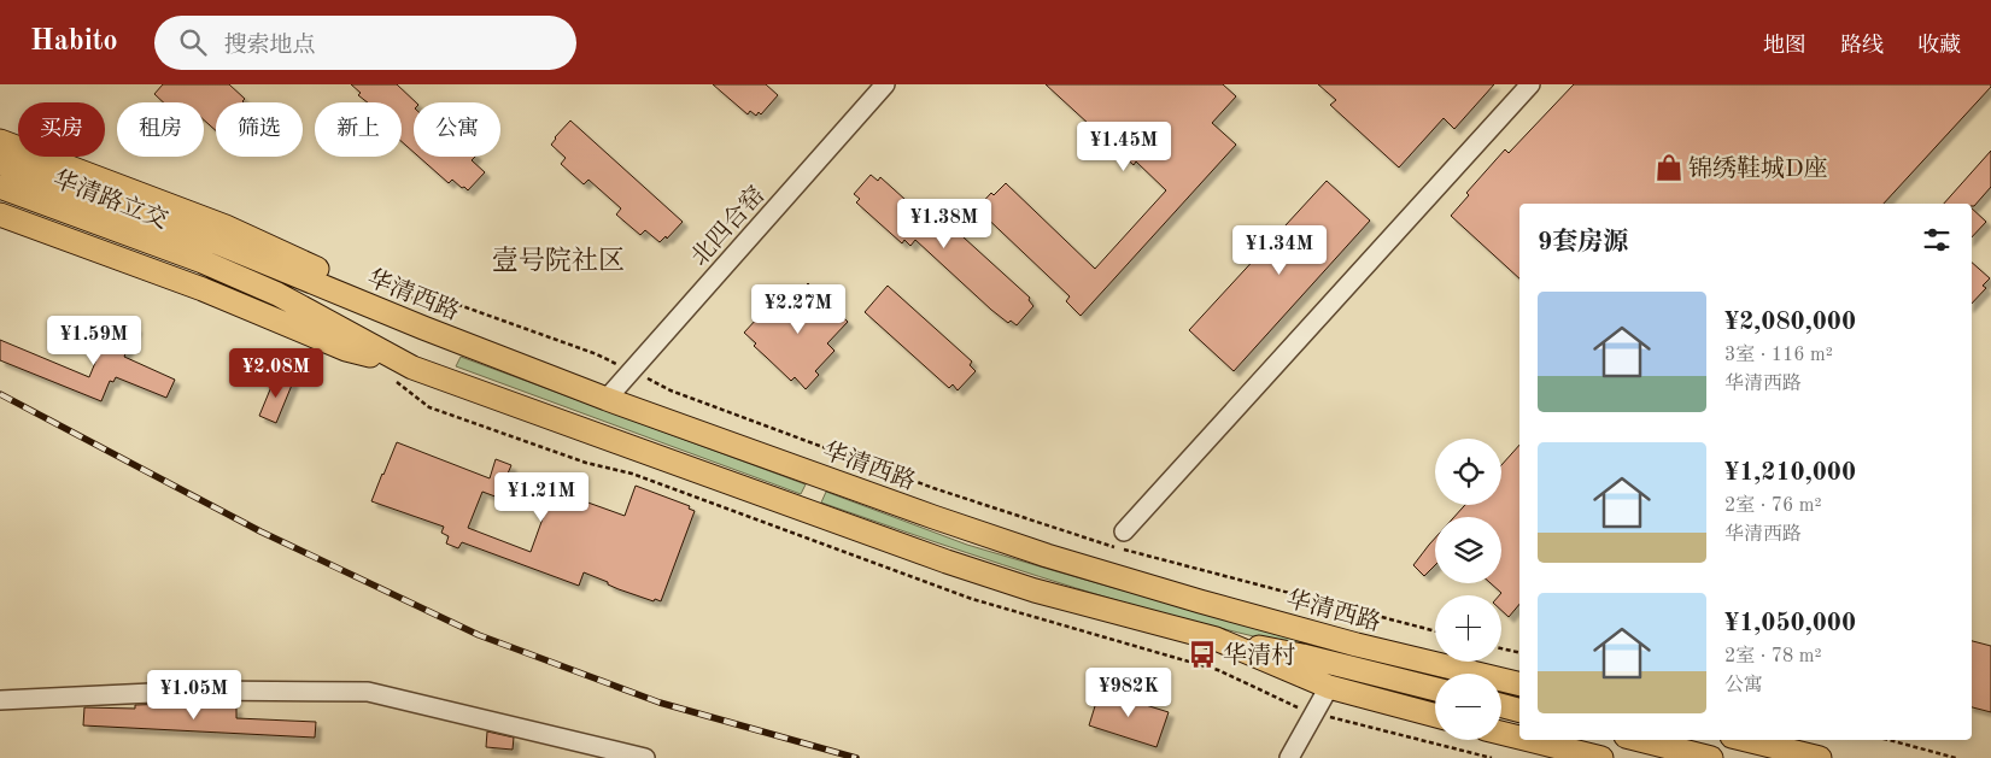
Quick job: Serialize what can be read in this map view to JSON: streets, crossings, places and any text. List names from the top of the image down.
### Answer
{
  "streets": {
    "main road": ["华清路立交", "华清西路"],
    "street": ["北四合窑"]
  },
  "crossings": [
    ["华清路立交", "华清西路"],
    ["北四合窑", "华清西路"]
  ],
  "districts": ["壹号院社区"],
  "places": {
    "shop": ["锦绣鞋城D座"],
    "bus stop": ["华清村"]
  },
  "page": {
    "header": "Habito",
    "search": "搜索地点",
    "nav": ["地图", "路线", "收藏"],
    "chip": [
      "买房",
      "租房",
      "筛选",
      "新上",
      "公寓"
    ],
    "price": [
      "¥1.45M",
      "¥1.38M",
      "¥1.34M",
      "¥2.27M",
      "¥1.59M",
      "¥2.08M",
      "¥1.21M",
      "¥982K",
      "¥1.05M"
    ],
    "heading": "9套房源",
    "list": [
      {
        "name": "¥2,080,000",
        "note": "3室 · 116 m² · 华清西路"
      },
      {
        "name": "¥1,210,000",
        "note": "2室 · 76 m² · 华清西路"
      },
      {
        "name": "¥1,050,000",
        "note": "2室 · 78 m² · 公寓"
      }
    ],
    "map_buttons": ["+", "−"]
  }
}
